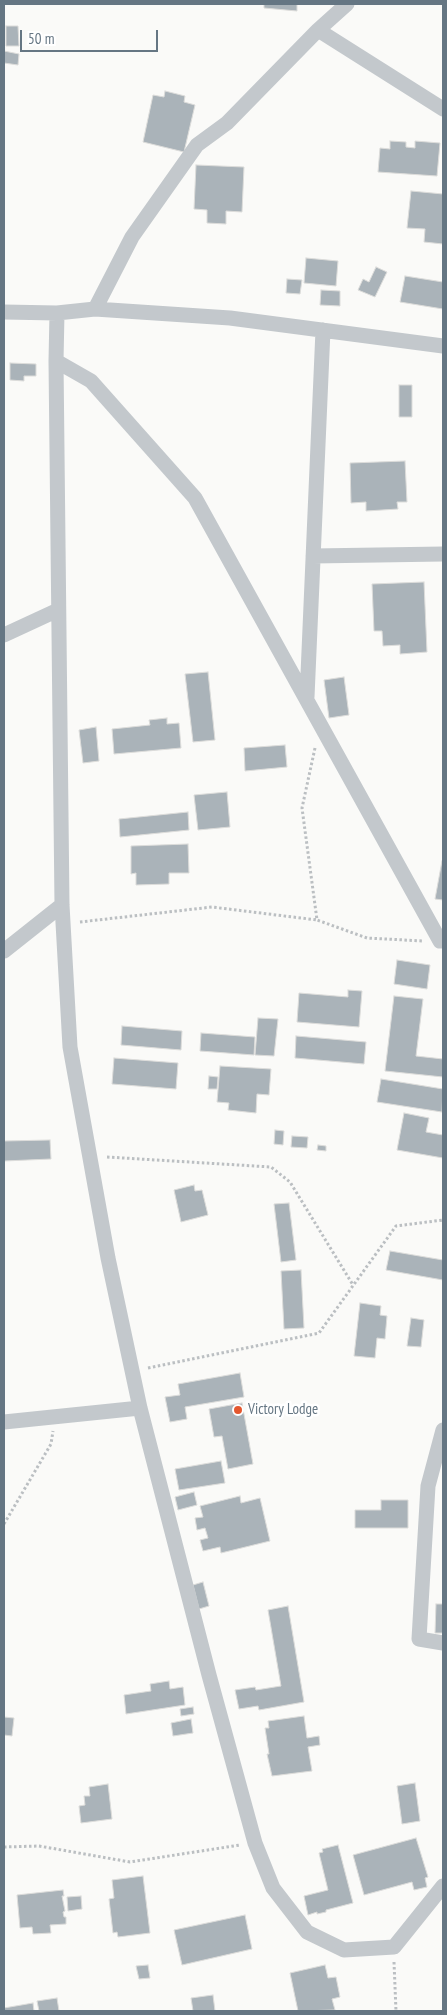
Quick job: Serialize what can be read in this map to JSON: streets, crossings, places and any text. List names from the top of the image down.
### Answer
{
  "places": ["Victory Lodge"],
  "scale_bar": "50 m"
}
